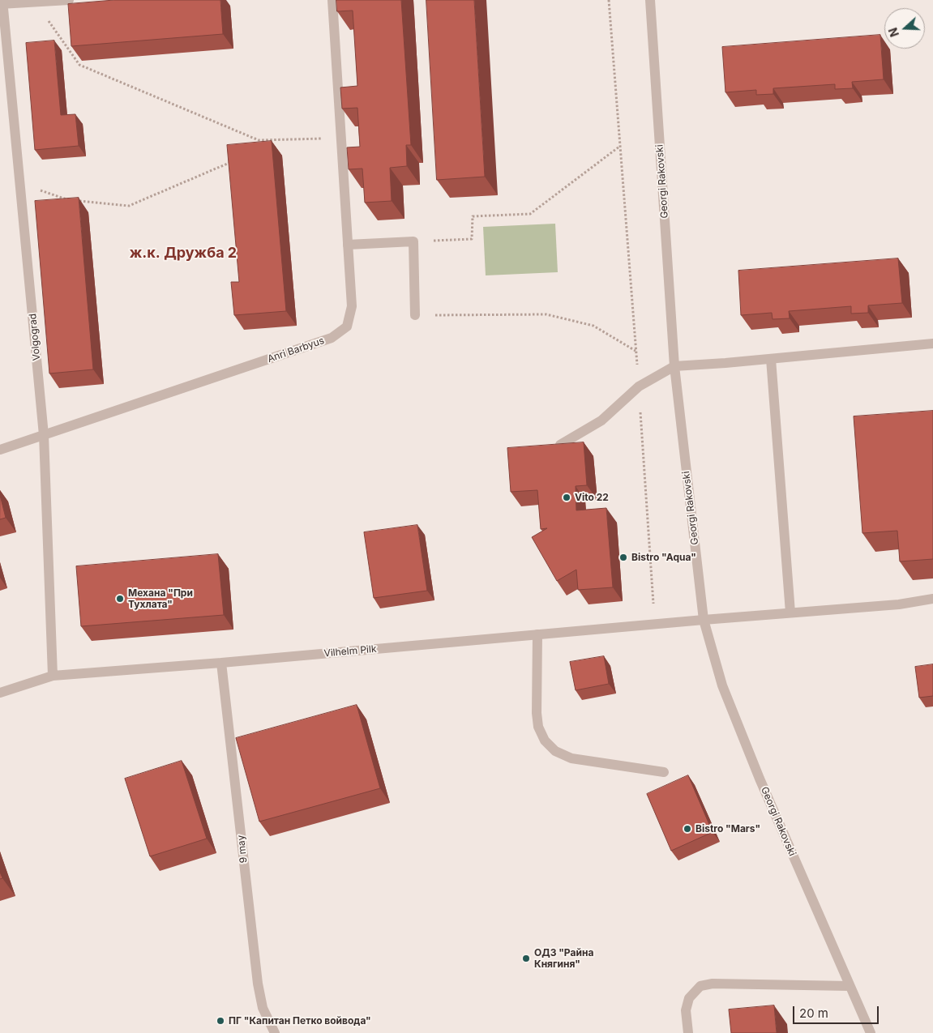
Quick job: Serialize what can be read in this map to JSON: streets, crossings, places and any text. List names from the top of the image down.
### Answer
{
  "streets": {
    "street": [
      "Georgi Rakovski",
      "Volgograd",
      "Anri Barbyus",
      "Vilhelm Pilk",
      "9 may"
    ]
  },
  "crossings": [
    ["Georgi Rakovski", "Vilhelm Pilk"],
    ["Volgograd", "Anri Barbyus"],
    ["Volgograd", "Vilhelm Pilk"],
    ["Vilhelm Pilk", "9 may"]
  ],
  "districts": ["ж.к. Дружба 2"],
  "places": [
    "Vito 22",
    "Bistro \"Aqua\"",
    "Механа \"При Тухлата\"",
    "Bistro \"Mars\"",
    "ОДЗ \"Райна Княгиня\"",
    "ПГ \"Капитан Петко войвода\""
  ],
  "scale_bar": "20 m",
  "north": "left"
}
